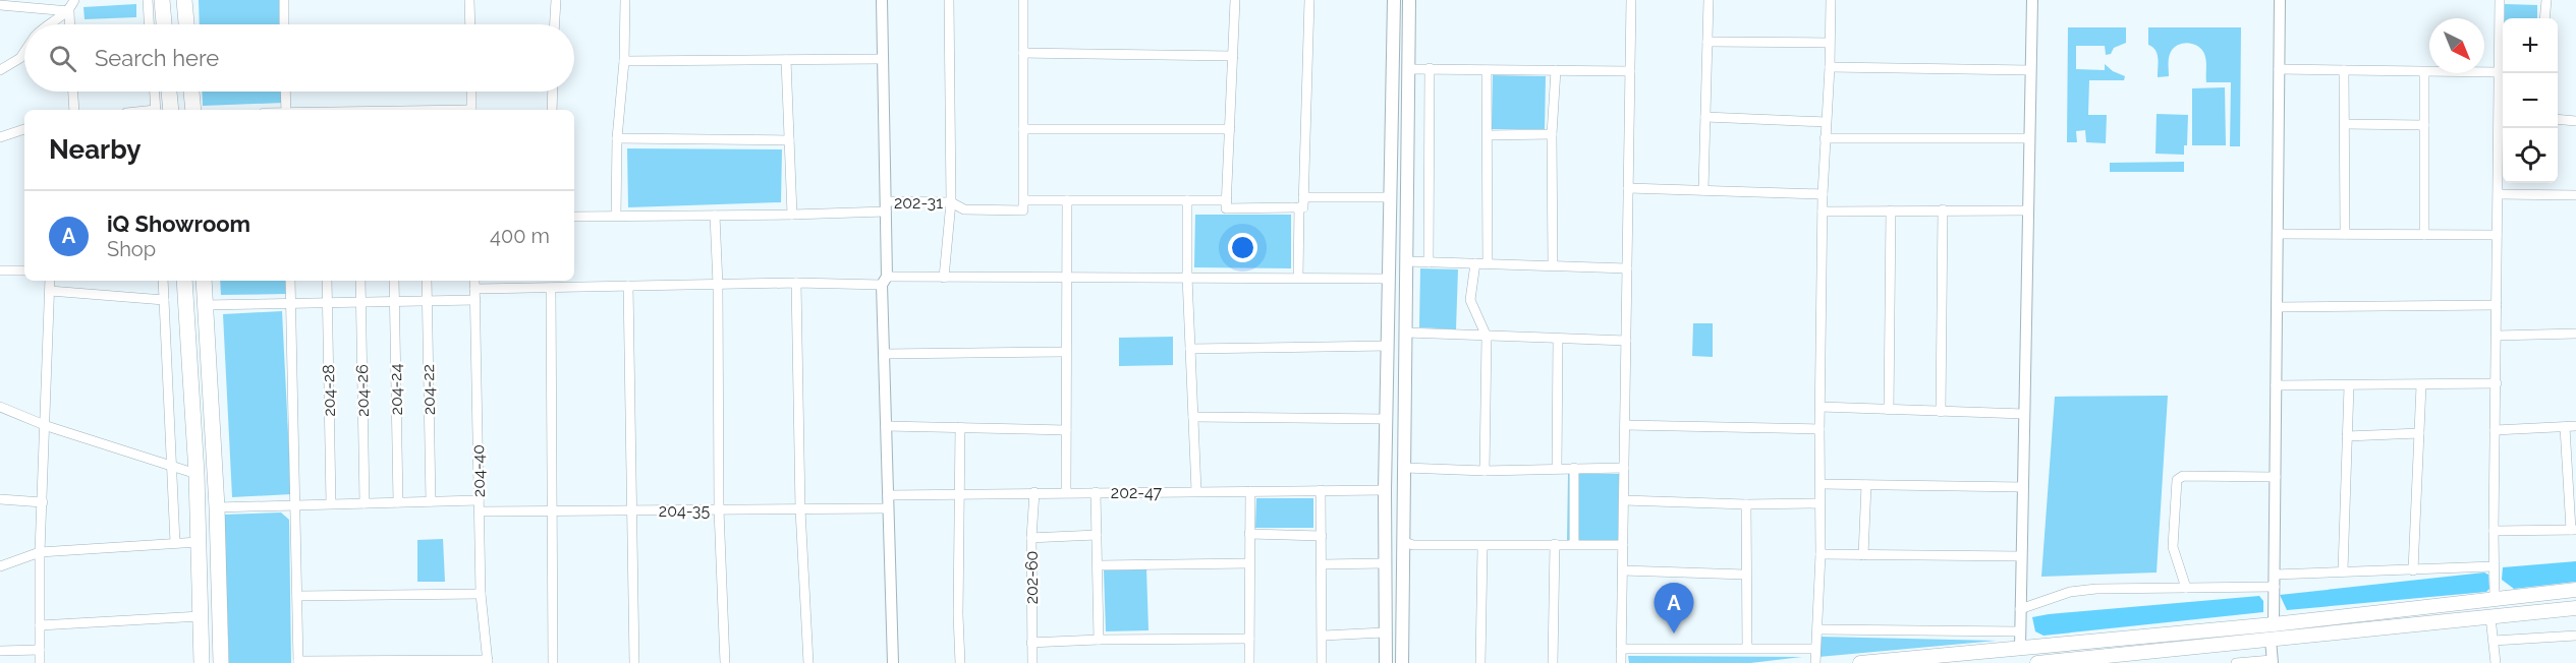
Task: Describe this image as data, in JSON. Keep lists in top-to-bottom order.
{
  "streets": {
    "street": [
      "202-31",
      "204-24",
      "204-22",
      "204-28",
      "204-26",
      "204-40",
      "202-47",
      "204-35",
      "202-60"
    ]
  },
  "crossings": [
    ["204-40", "204-35"],
    ["202-47", "202-60"]
  ],
  "north": "bottom right",
  "page": {
    "map_buttons": ["+", "−"],
    "search": "Search here",
    "heading": "Nearby",
    "list": [
      {
        "mark": "A",
        "name": "iQ Showroom",
        "note": "Shop",
        "value": "400 m"
      }
    ],
    "pins": "A"
  }
}
